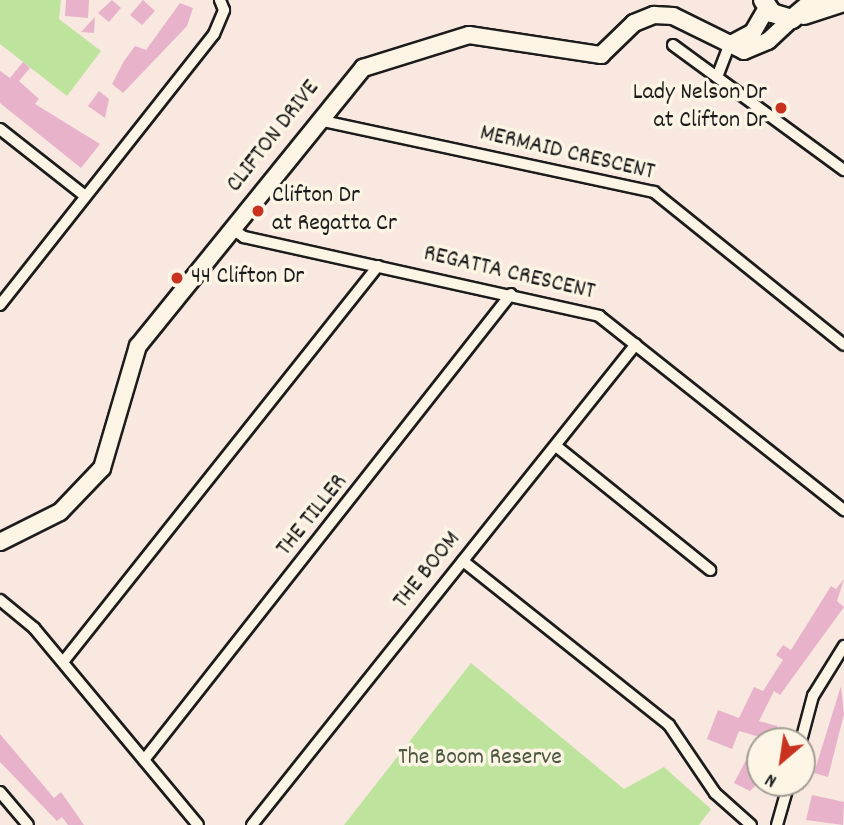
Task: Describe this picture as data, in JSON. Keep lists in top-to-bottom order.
{
  "streets": {
    "street": [
      "CLIFTON DRIVE",
      "MERMAID CRESCENT",
      "REGATTA CRESCENT",
      "THE TILLER",
      "THE BOOM"
    ]
  },
  "crossings": [
    ["CLIFTON DRIVE", "MERMAID CRESCENT"],
    ["CLIFTON DRIVE", "REGATTA CRESCENT"],
    ["REGATTA CRESCENT", "THE TILLER"],
    ["REGATTA CRESCENT", "THE BOOM"]
  ],
  "parks": ["The Boom Reserve"],
  "places": ["Lady Nelson Dr at Clifton Dr", "Clifton Dr at Regatta Cr", "44 Clifton Dr"],
  "north": "bottom left"
}
